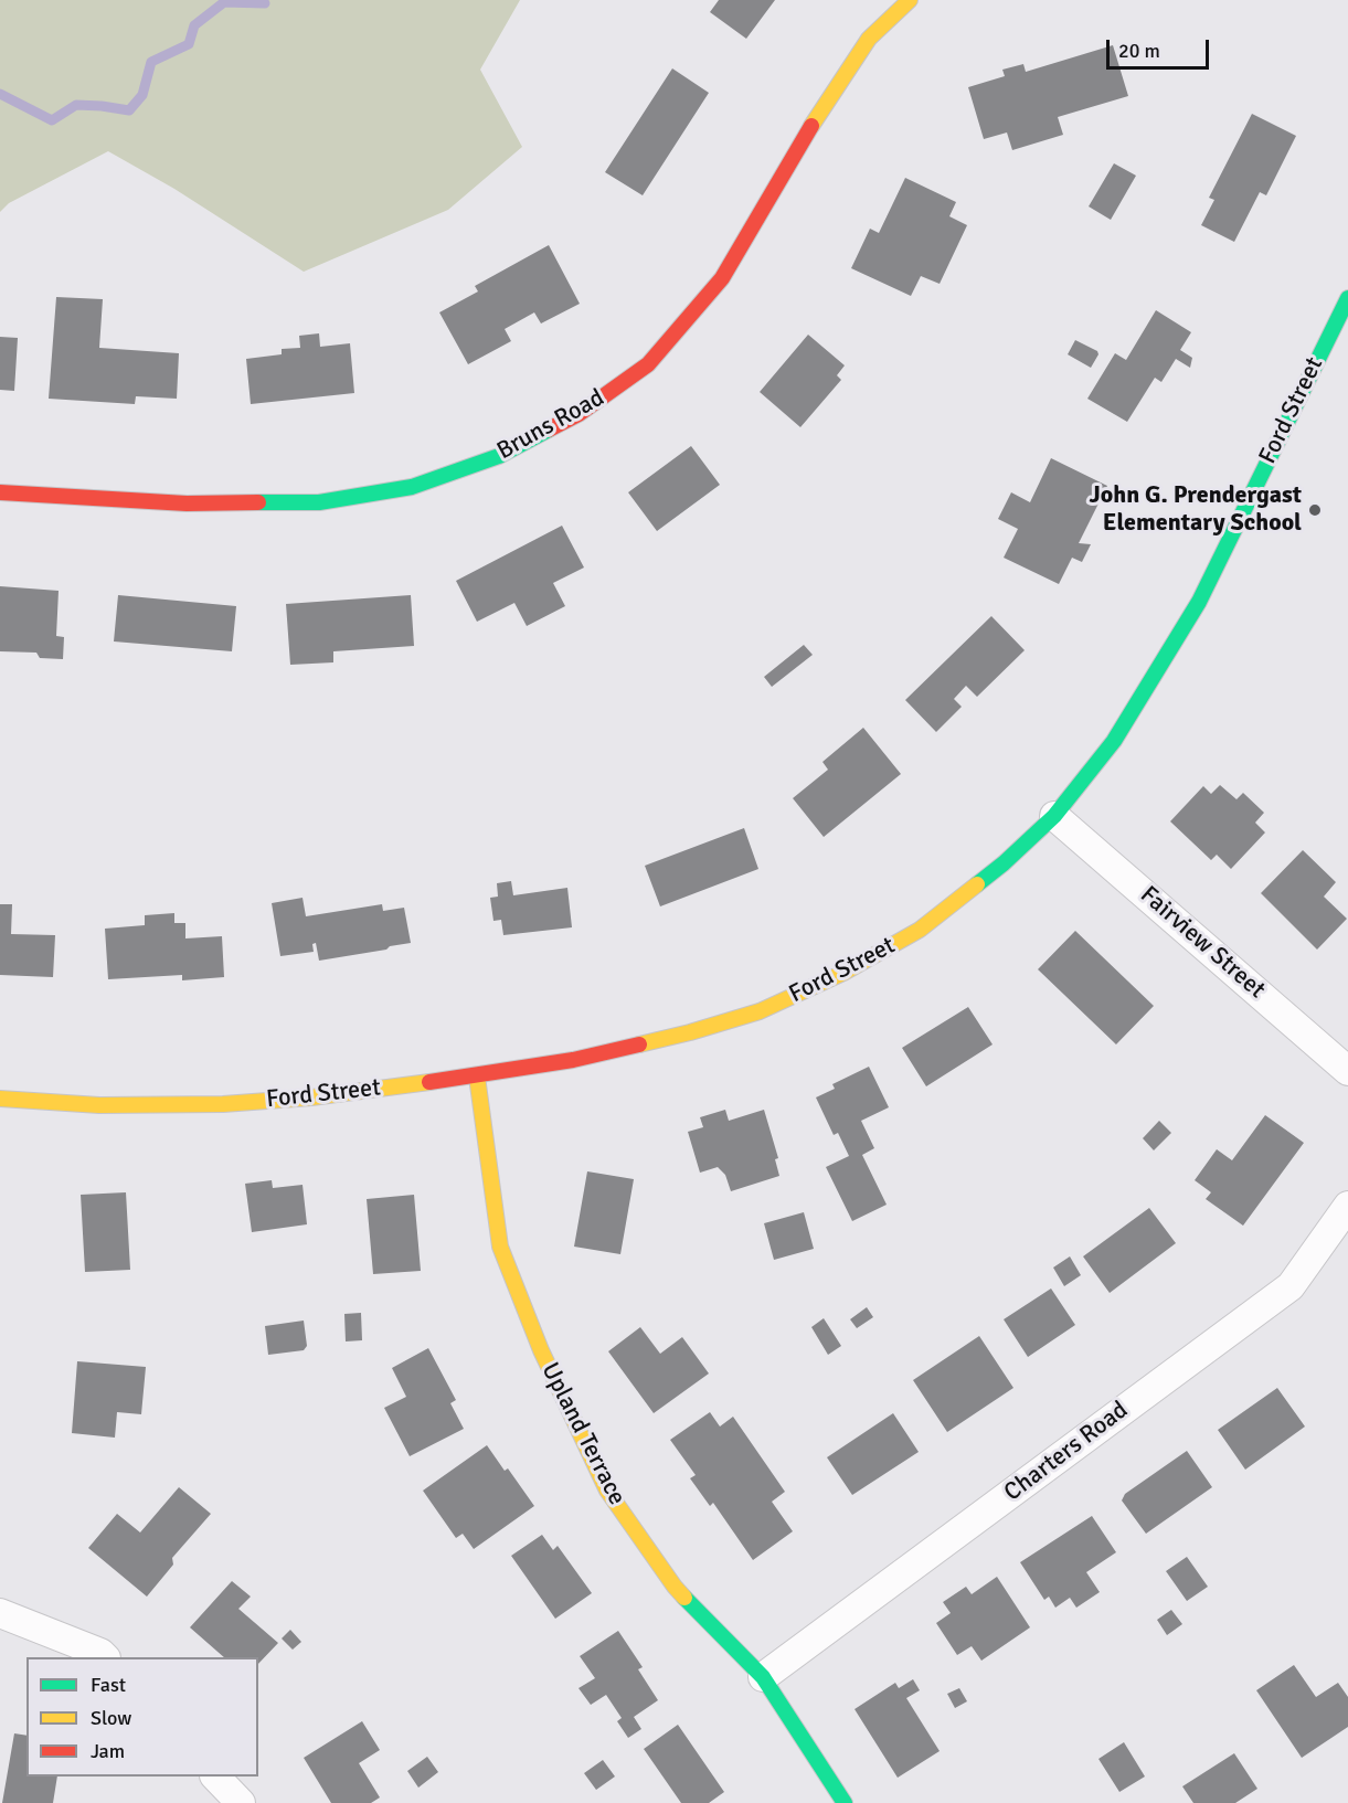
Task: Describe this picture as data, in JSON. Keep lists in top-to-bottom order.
{
  "streets": {
    "street": [
      "Ford Street",
      "Bruns Road",
      "Fairview Street",
      "Upland Terrace",
      "Charters Road"
    ]
  },
  "crossings": [
    ["Ford Street", "Fairview Street"],
    ["Ford Street", "Upland Terrace"],
    ["Upland Terrace", "Charters Road"]
  ],
  "places": ["John G. Prendergast Elementary School"],
  "legend": ["Fast", "Slow", "Jam"],
  "scale_bar": "20 m"
}
